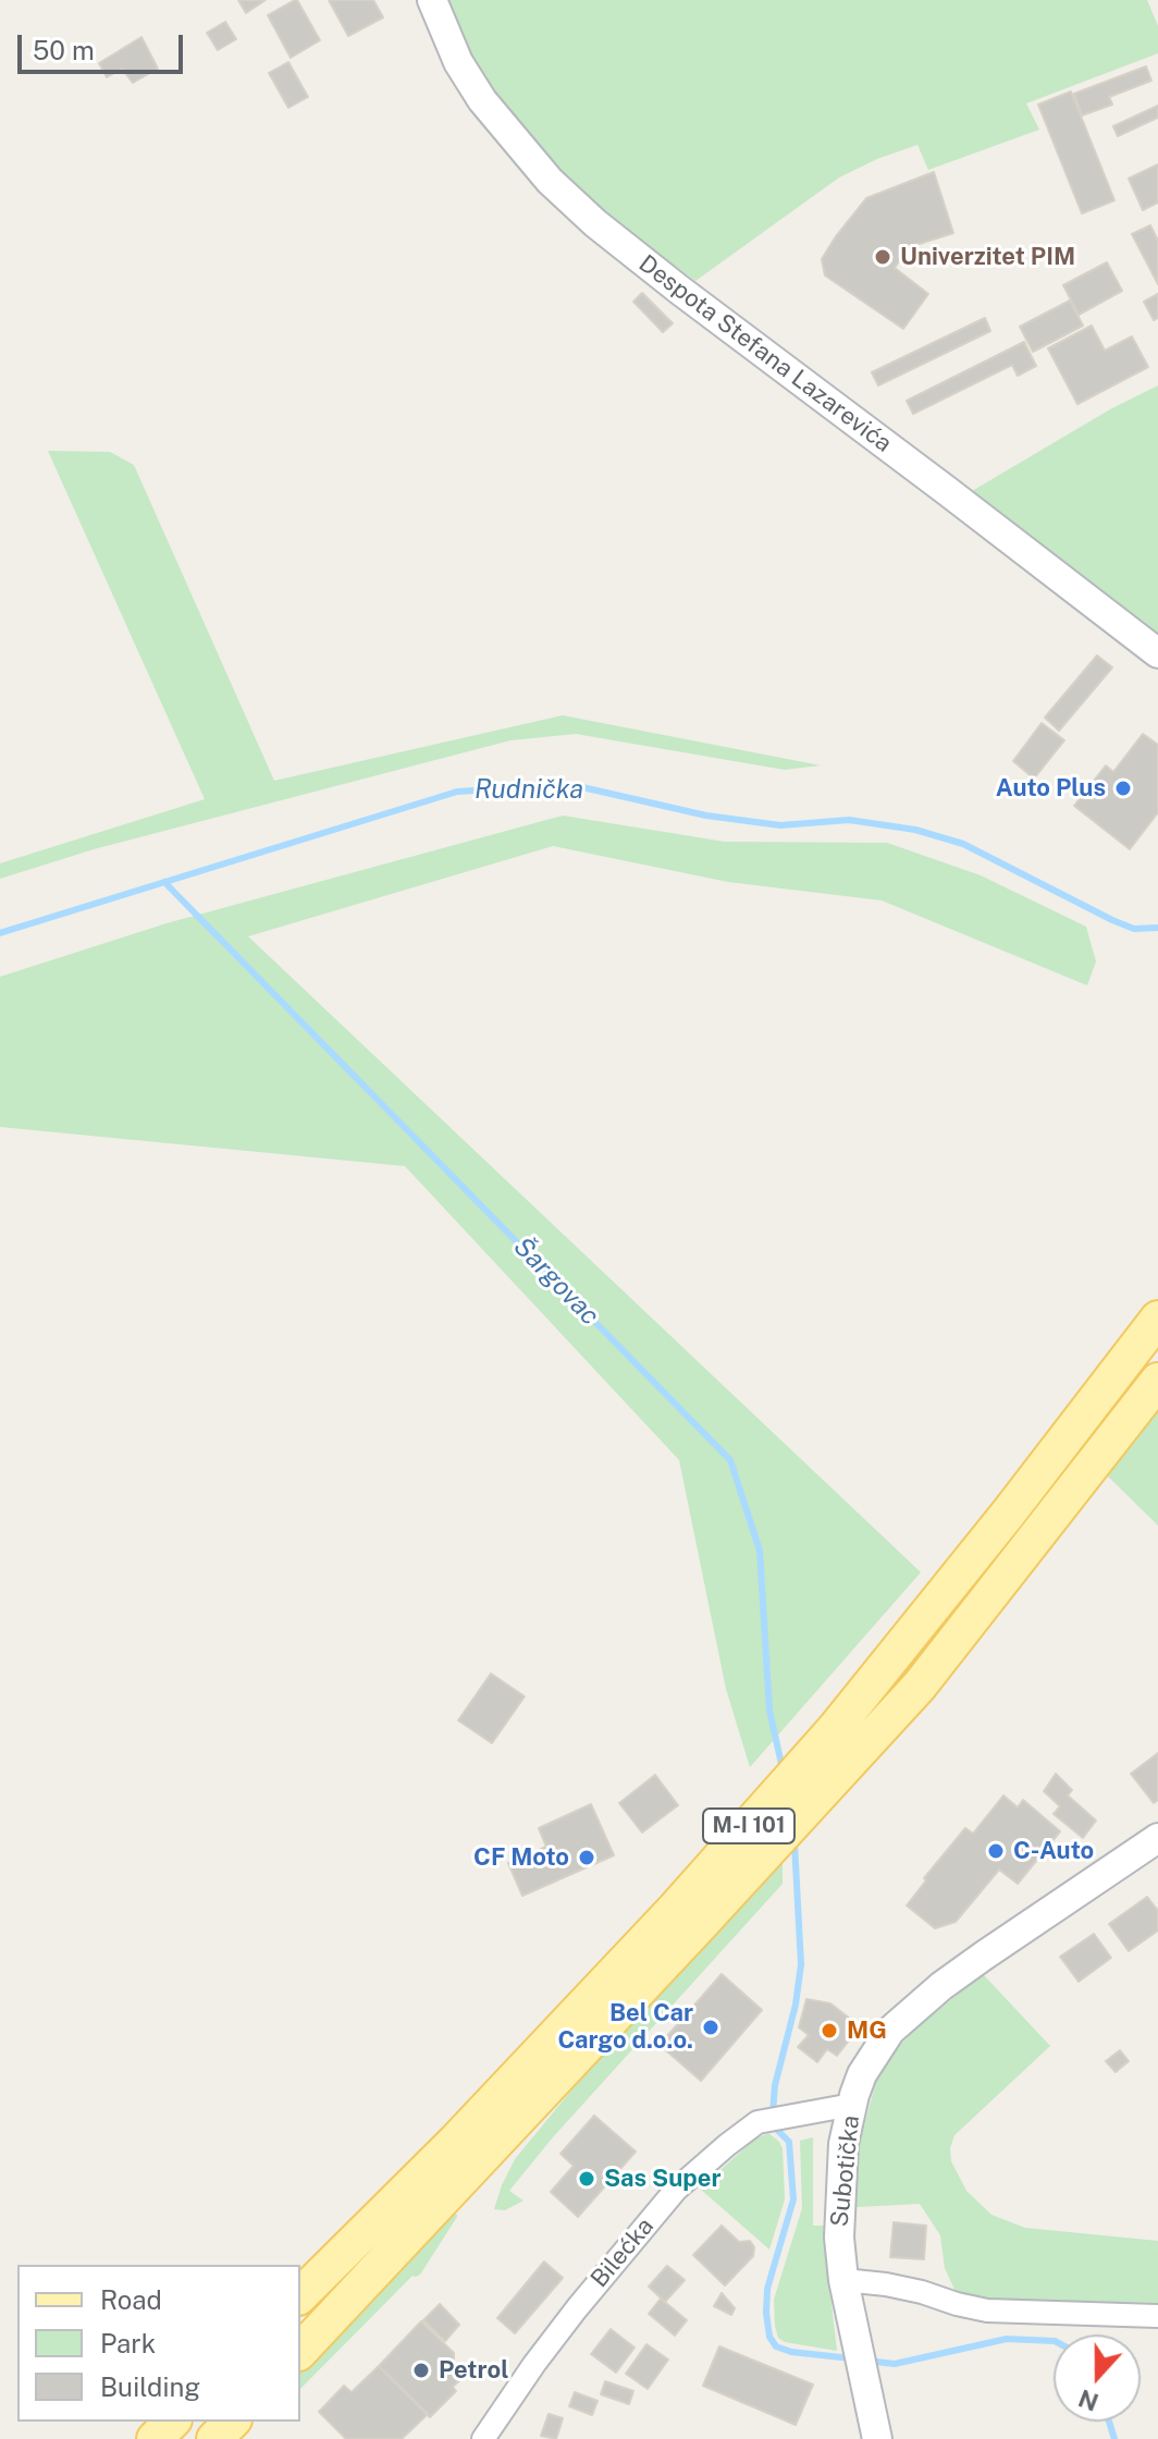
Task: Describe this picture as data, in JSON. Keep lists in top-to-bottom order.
{
  "streets": {
    "main road": ["M-I 101"],
    "street": ["Despota Stefana Lazarevića", "Subotička", "Bilećka"]
  },
  "crossings": [
    ["Subotička", "Bilećka"]
  ],
  "water": ["Rudnička", "Šargovac"],
  "places": [
    "Univerzitet PIM",
    "Auto Plus",
    "C-Auto",
    "CF Moto",
    "Bel Car Cargo d.o.o.",
    "MG",
    "Sas Super",
    "Petrol"
  ],
  "legend": ["Road", "Park", "Building"],
  "scale_bar": "50 m",
  "north": "bottom"
}
